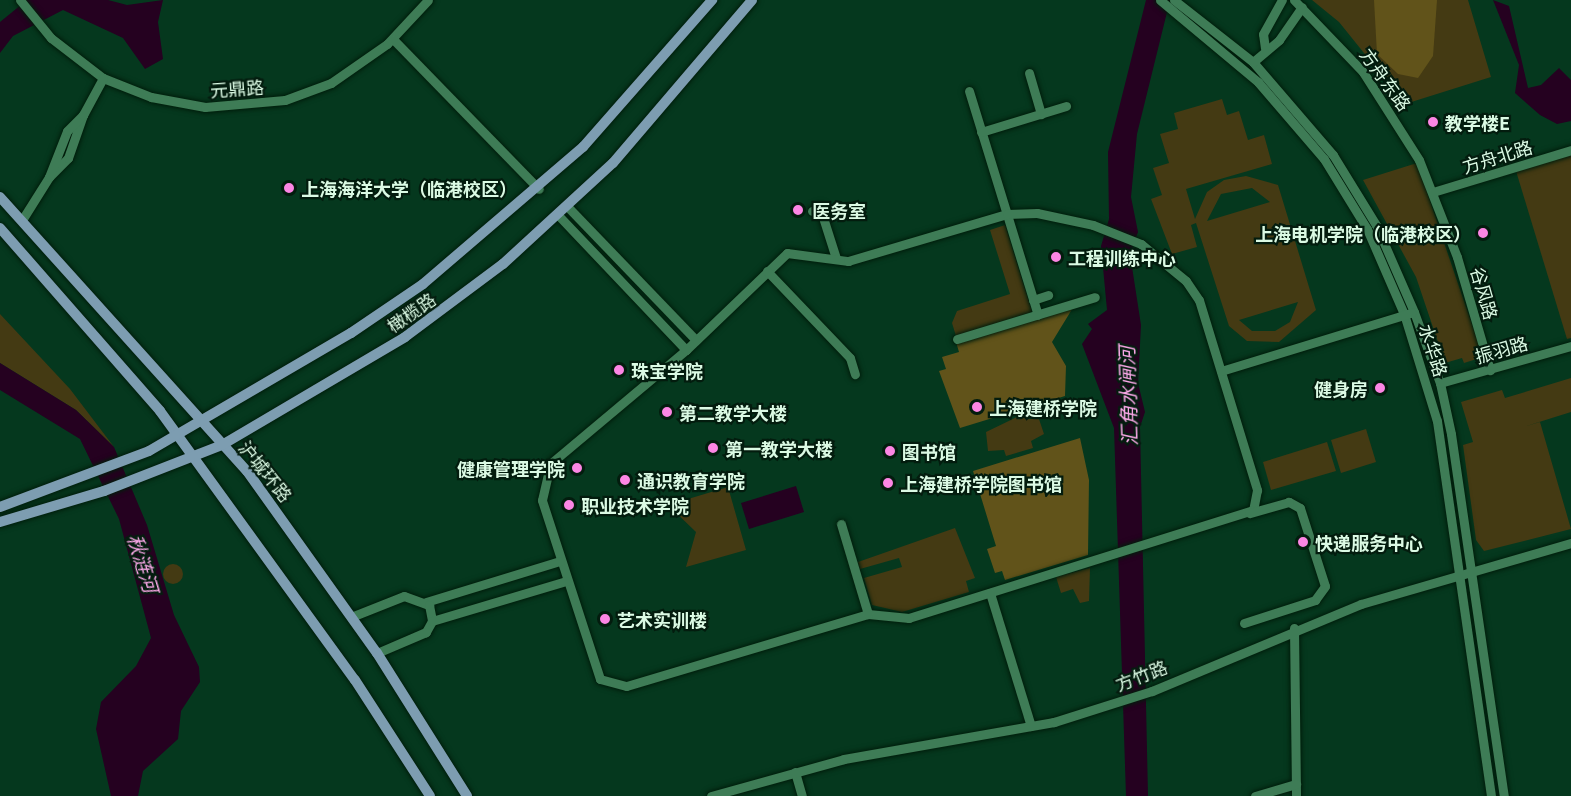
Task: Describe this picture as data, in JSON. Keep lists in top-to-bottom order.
{
  "streets": {
    "main road": ["橄榄路", "沪城环路"],
    "street": [
      "方舟东路",
      "元鼎路",
      "方舟北路",
      "谷风路",
      "振羽路",
      "水华路",
      "方竹路"
    ]
  },
  "crossings": [
    ["方舟东路", "方舟北路"],
    ["方舟东路", "谷风路"],
    ["方舟北路", "谷风路"],
    ["谷风路", "振羽路"],
    ["橄榄路", "沪城环路"],
    ["振羽路", "水华路"],
    ["水华路", "方竹路"]
  ],
  "water": ["汇角水闸河", "秋涟河"],
  "places": [
    "教学楼E",
    "上海海洋大学（临港校区）",
    "医务室",
    "上海电机学院（临港校区）",
    "工程训练中心",
    "珠宝学院",
    "健身房",
    "上海建桥学院",
    "第二教学大楼",
    "第一教学大楼",
    "图书馆",
    "健康管理学院",
    "通识教育学院",
    "上海建桥学院图书馆",
    "职业技术学院",
    "快递服务中心",
    "艺术实训楼"
  ]
}
